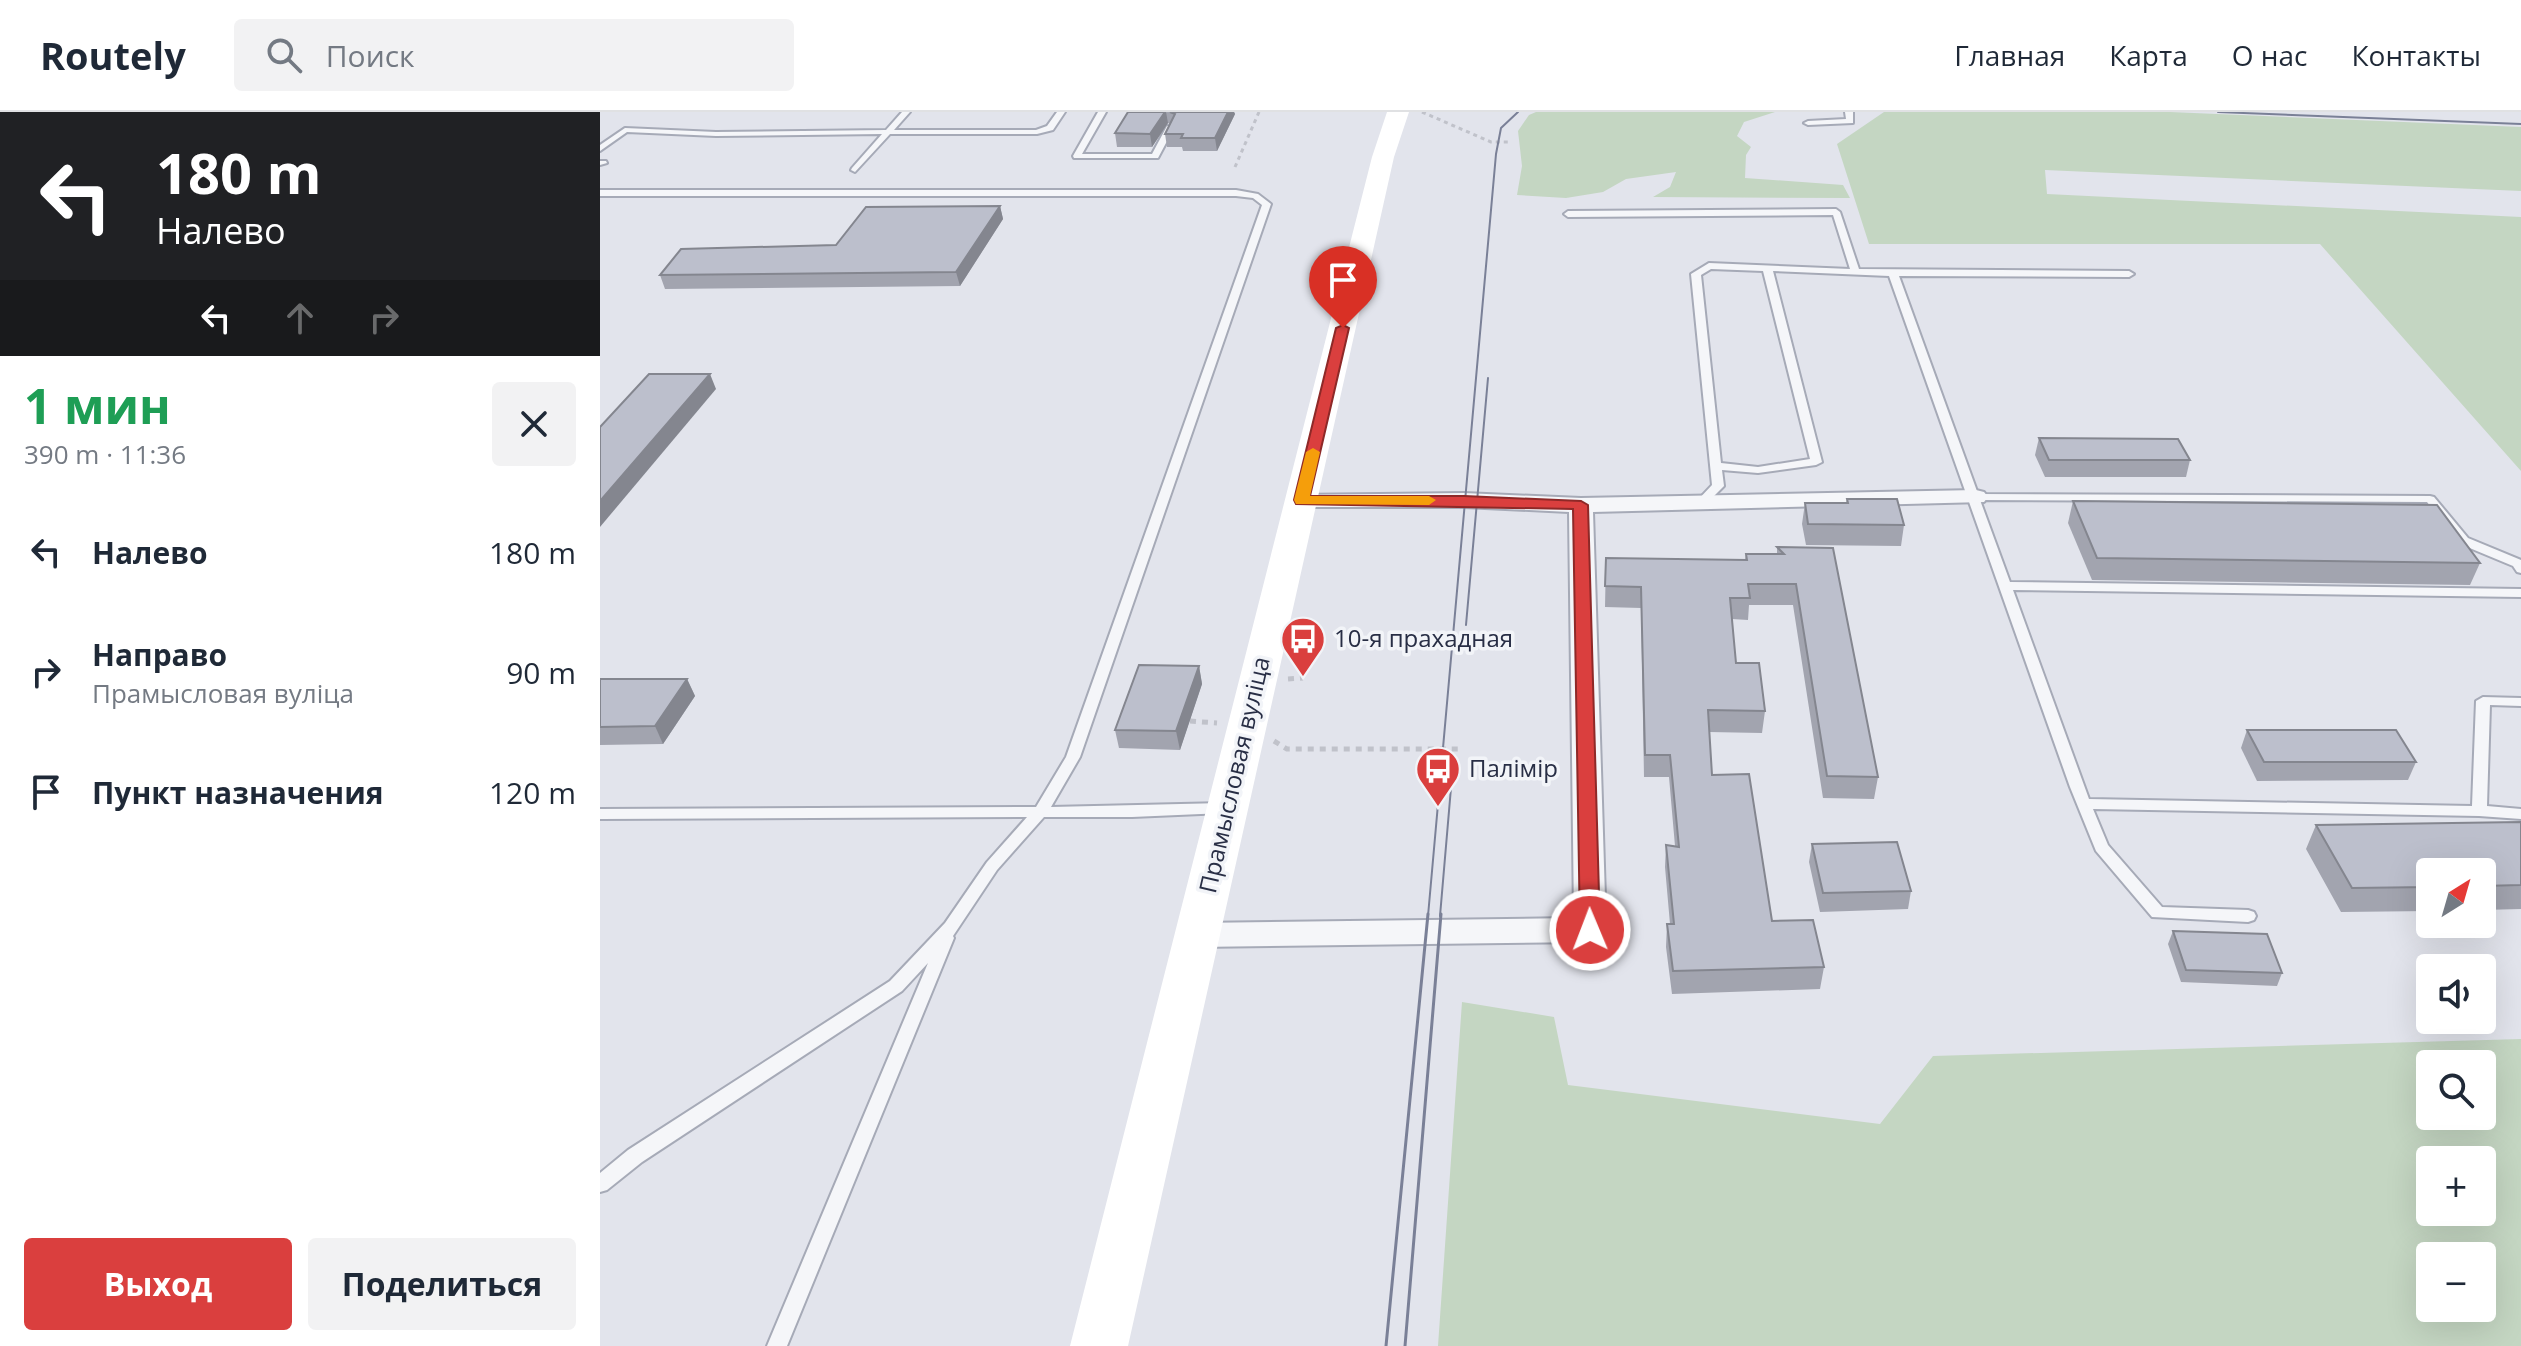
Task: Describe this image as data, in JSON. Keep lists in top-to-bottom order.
{
  "streets": {
    "main road": ["Прамысловая вуліца"]
  },
  "places": {
    "bus stop": ["10-я прахадная", "Палімір"]
  },
  "north": "top right",
  "page": {
    "header": "Routely",
    "search": "Поиск",
    "nav": [
      "Главная",
      "Карта",
      "О нас",
      "Контакты"
    ],
    "turn": ["180 m", "Налево"],
    "heading": ["1 мин", "390 m · 11:36"],
    "list": [
      {
        "name": "Налево",
        "value": "180 m"
      },
      {
        "name": "Направо",
        "note": "Прамысловая вуліца",
        "value": "90 m"
      },
      {
        "name": "Пункт назначения",
        "value": "120 m"
      }
    ],
    "map_buttons": ["+", "−"],
    "buttons": ["Выход", "Поделиться"]
  }
}
